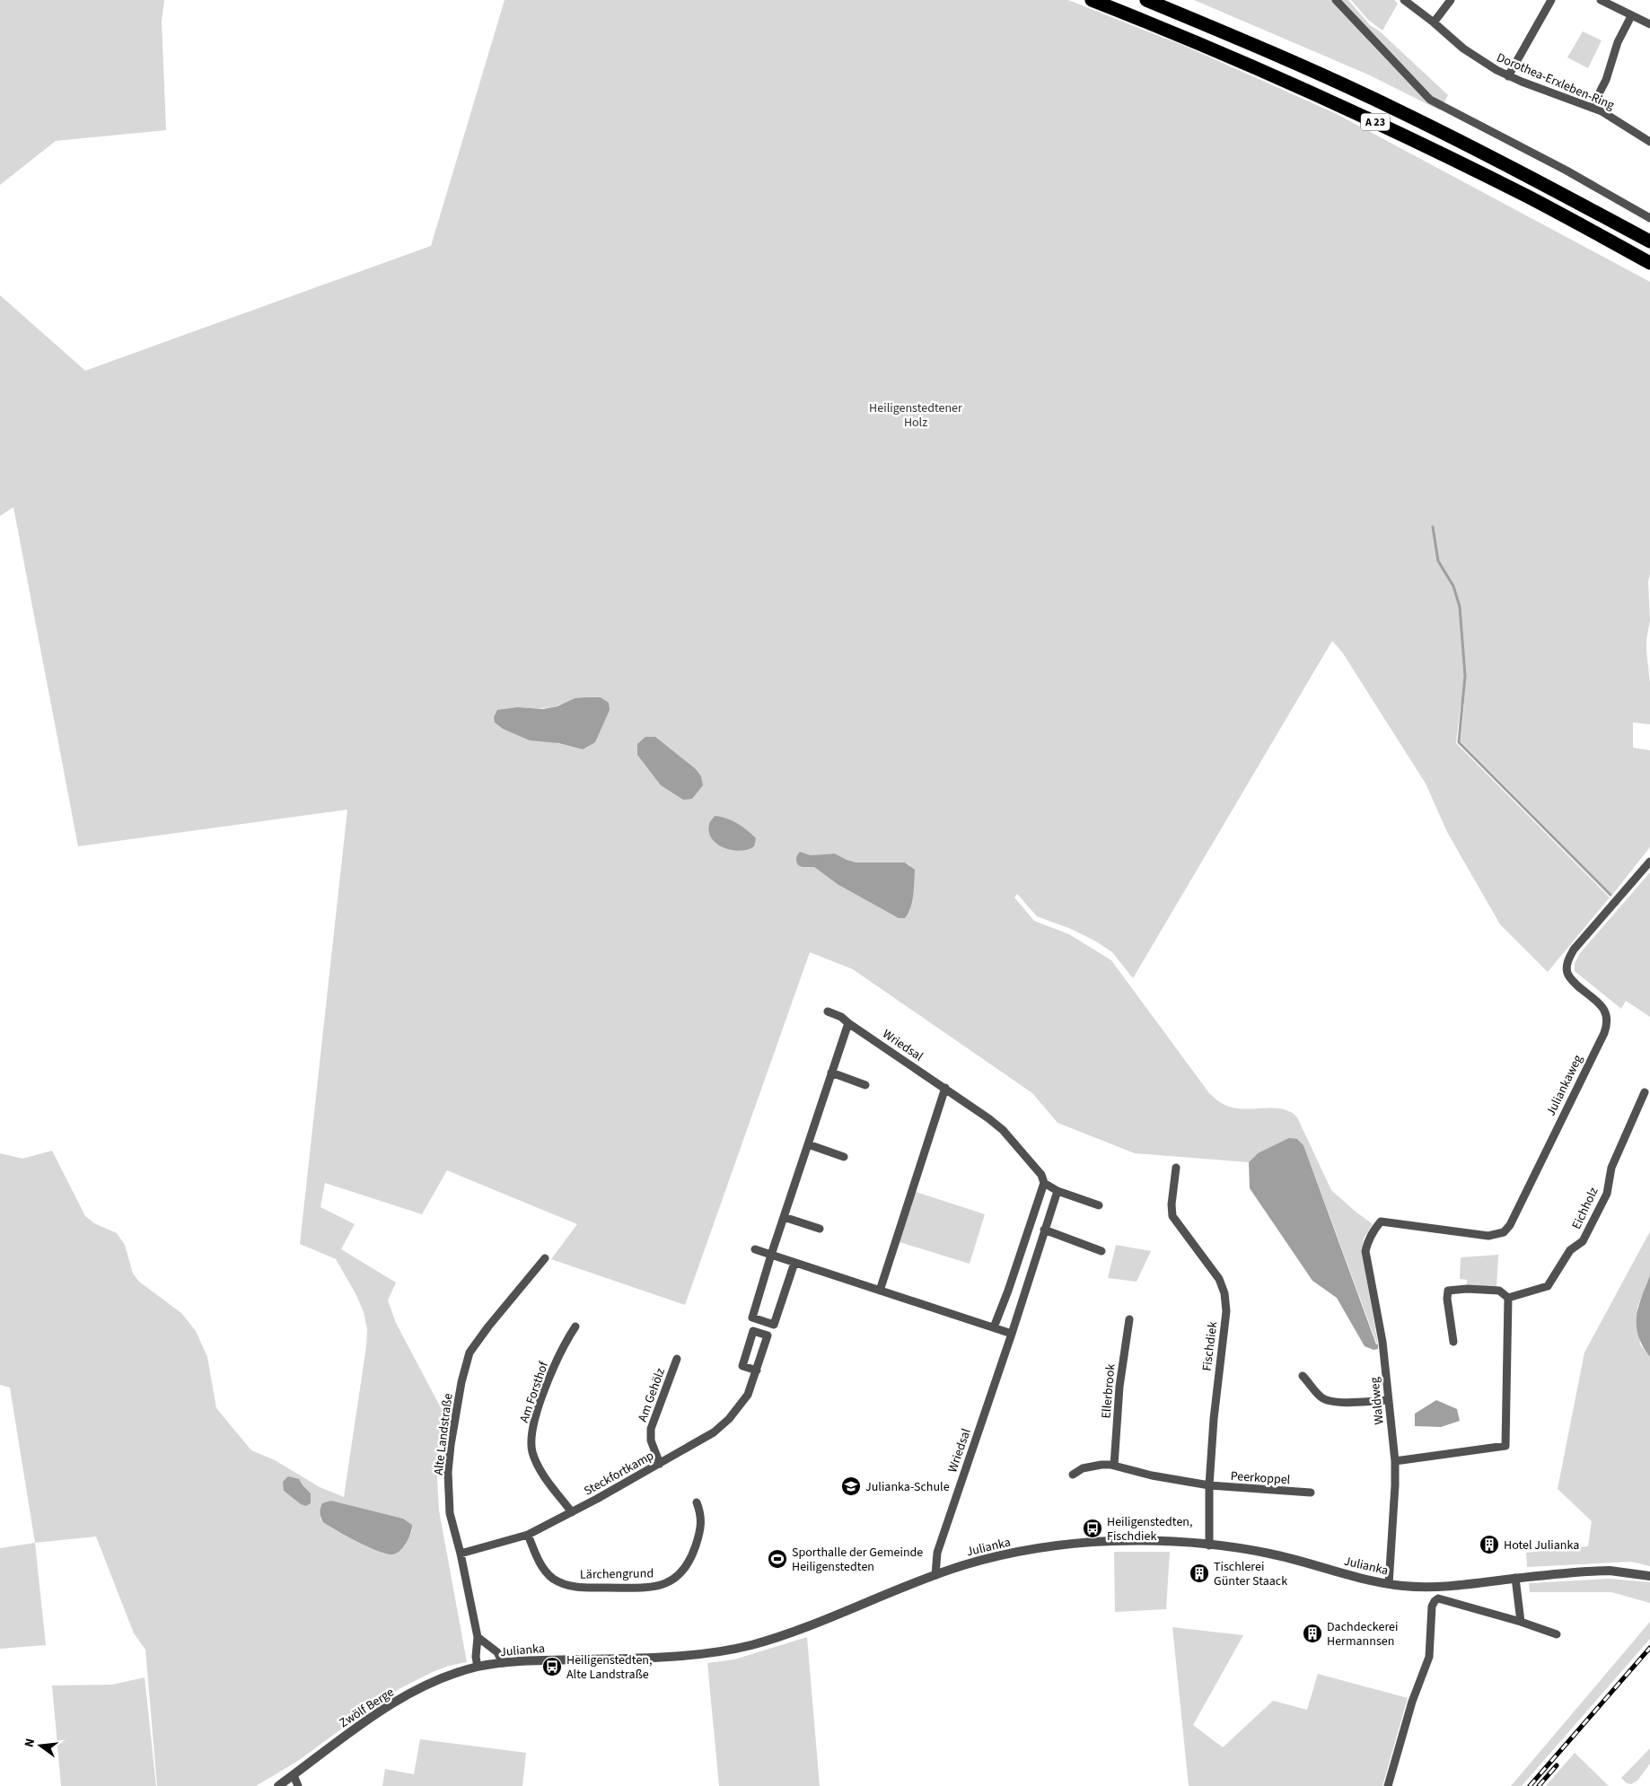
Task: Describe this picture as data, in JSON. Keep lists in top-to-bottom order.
{
  "streets": {
    "highway": ["A 23"],
    "street": [
      "Dorothea-Erxleben-Ring",
      "Wriedsal",
      "Juliankaweg",
      "Eichholz",
      "Fischdiek",
      "Ellerbrook",
      "Am Forsthof",
      "Am Gehölz",
      "Waldweg",
      "Alte Landstraße",
      "Steckfortkamp",
      "Peerkoppel",
      "Julianka",
      "Lärchengrund",
      "Zwölf Berge"
    ]
  },
  "crossings": [
    ["Wriedsal", "Julianka"],
    ["Juliankaweg", "Waldweg"],
    ["Fischdiek", "Peerkoppel"],
    ["Fischdiek", "Julianka"],
    ["Am Forsthof", "Steckfortkamp"],
    ["Am Gehölz", "Steckfortkamp"],
    ["Waldweg", "Julianka"],
    ["Alte Landstraße", "Steckfortkamp"],
    ["Alte Landstraße", "Julianka"],
    ["Alte Landstraße", "Zwölf Berge"],
    ["Steckfortkamp", "Lärchengrund"],
    ["Julianka", "Zwölf Berge"]
  ],
  "parks": ["Heiligenstedtener Holz"],
  "places": {
    "school or university": ["Julianka-Schule"],
    "bus stop": ["Heiligenstedten, Fischdiek", "Heiligenstedten, Alte Landstraße"],
    "building": ["Hotel Julianka", "Tischlerei Günter Staack", "Dachdeckerei Hermannsen"],
    "sports": ["Sporthalle der Gemeinde Heiligenstedten"]
  },
  "north": "left"
}
